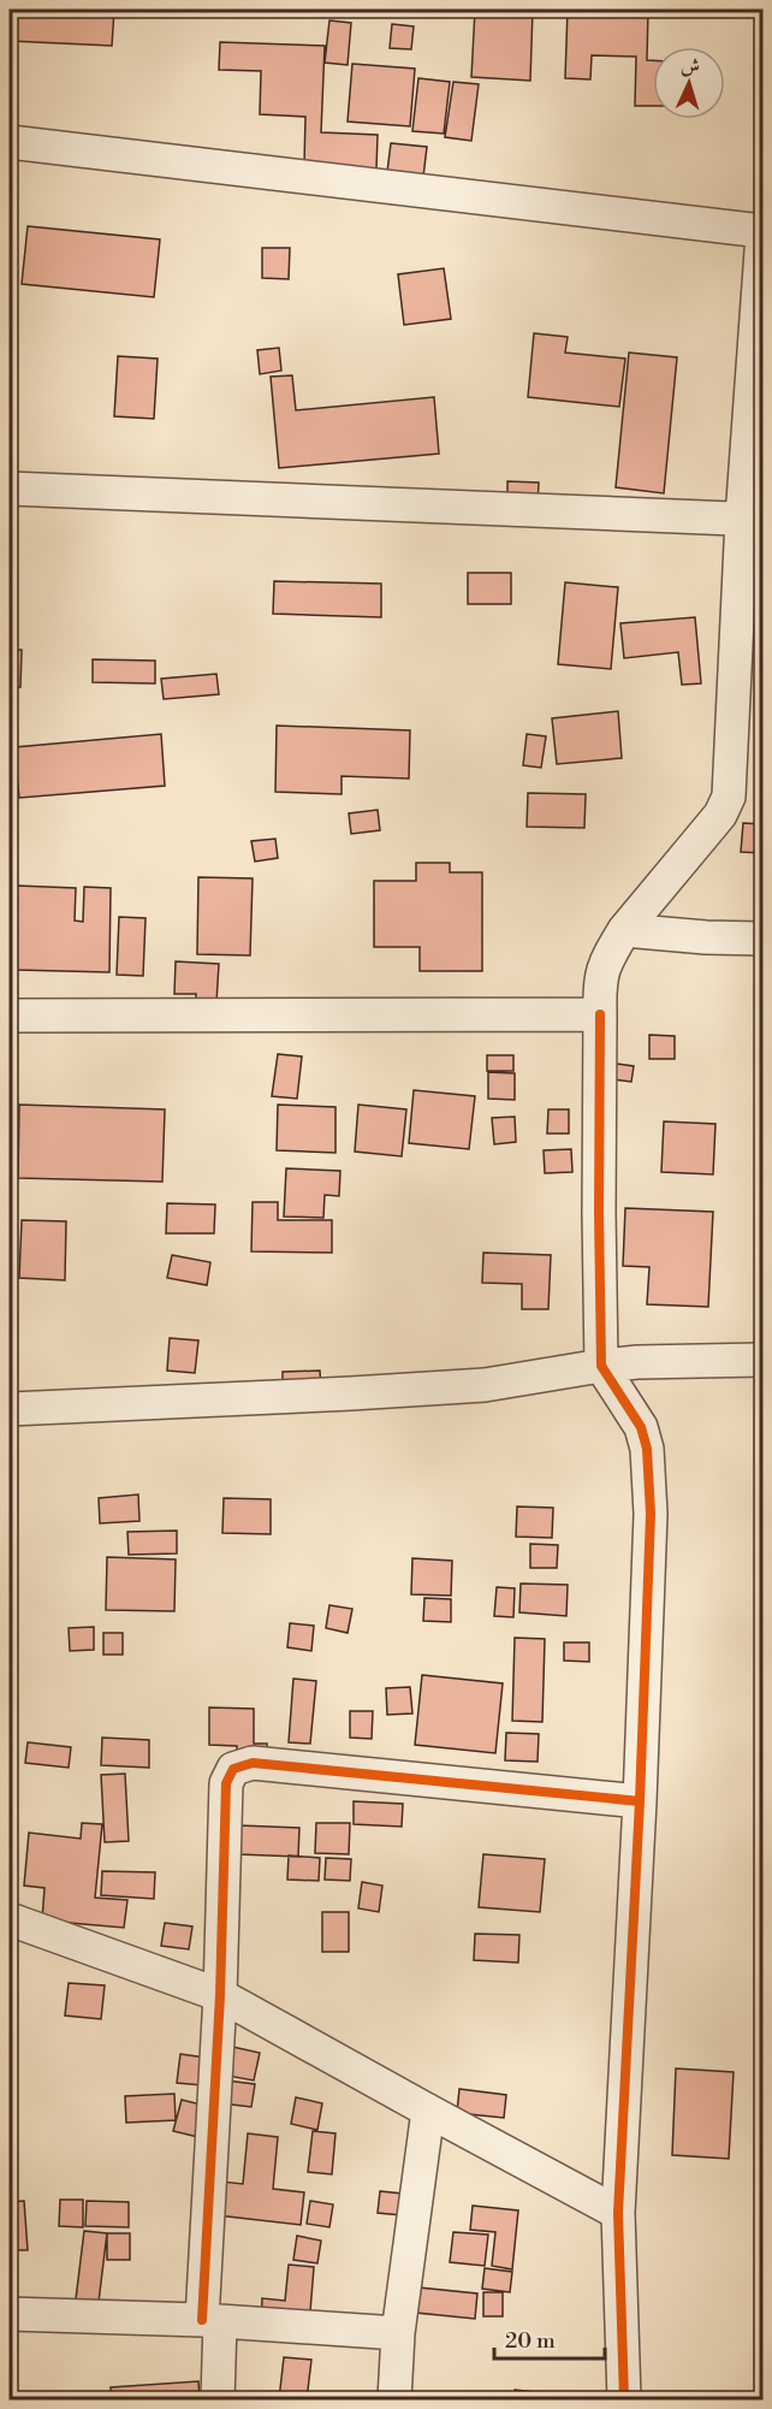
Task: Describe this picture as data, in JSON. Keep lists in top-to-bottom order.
{
  "scale_bar": "20 m",
  "north": "top"
}
